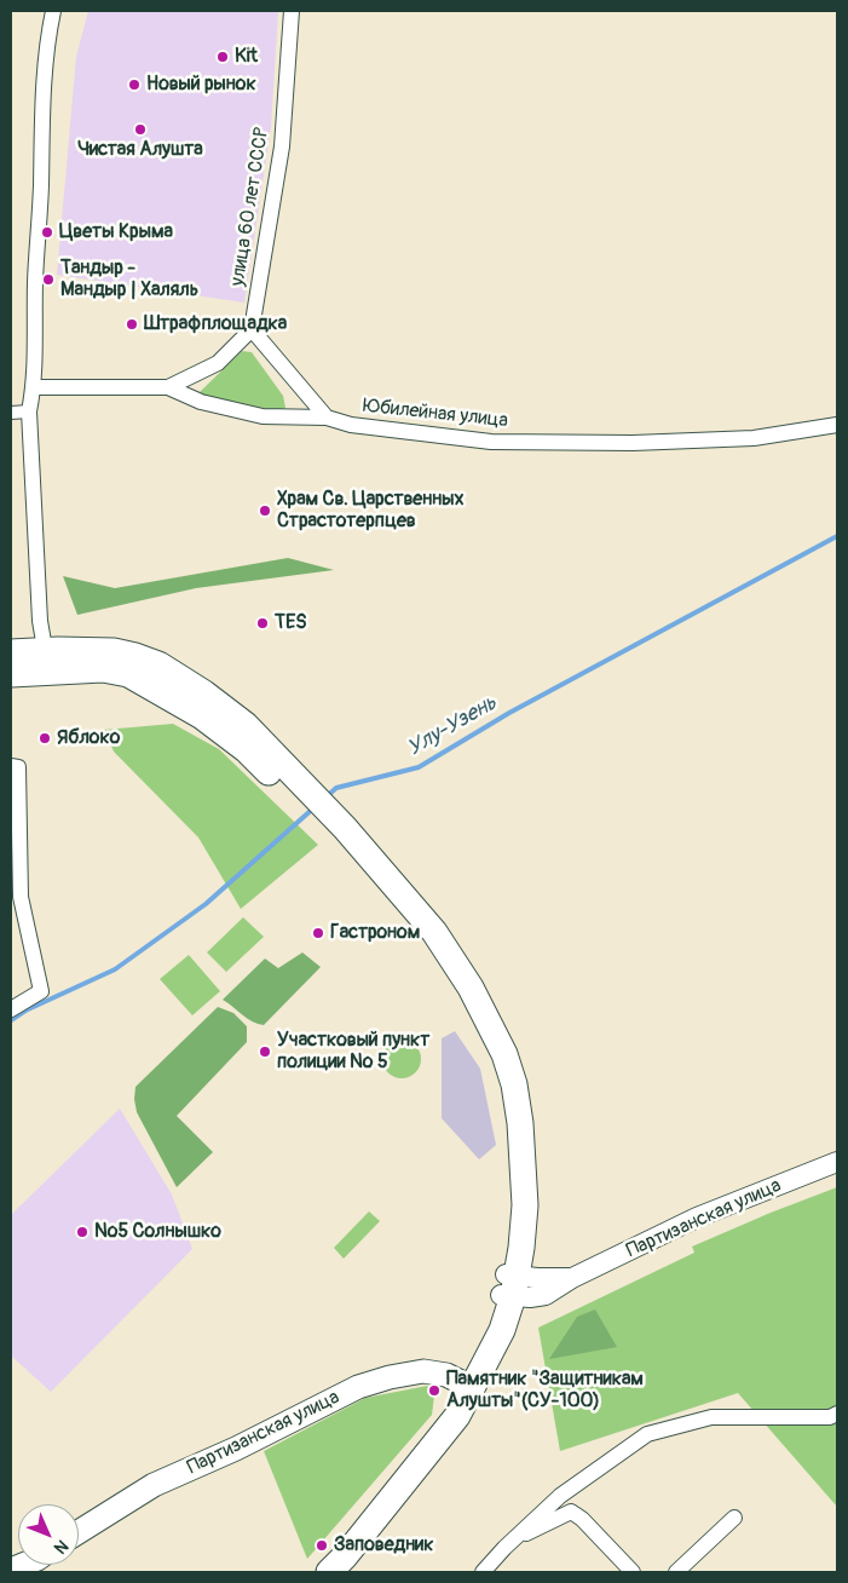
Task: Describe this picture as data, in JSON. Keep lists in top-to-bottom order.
{
  "streets": {
    "main road": ["Партизанская улица"],
    "street": ["улица 60 лет СССР", "Юбилейная улица"]
  },
  "water": ["Улу-Узень"],
  "places": [
    "Kit",
    "Новый рынок",
    "Чистая Алушта",
    "Цветы Крыма",
    "Тандыр - Мандыр | Халяль",
    "Штрафплощадка",
    "Храм Св. Царственных Страстотерпцев",
    "TES",
    "Яблоко",
    "Гастроном",
    "Участковый пункт полиции № 5",
    "№5 Солнышко",
    "Памятник \"Защитникам Алушты\"(СУ-100)",
    "Заповедник"
  ],
  "north": "bottom right"
}
